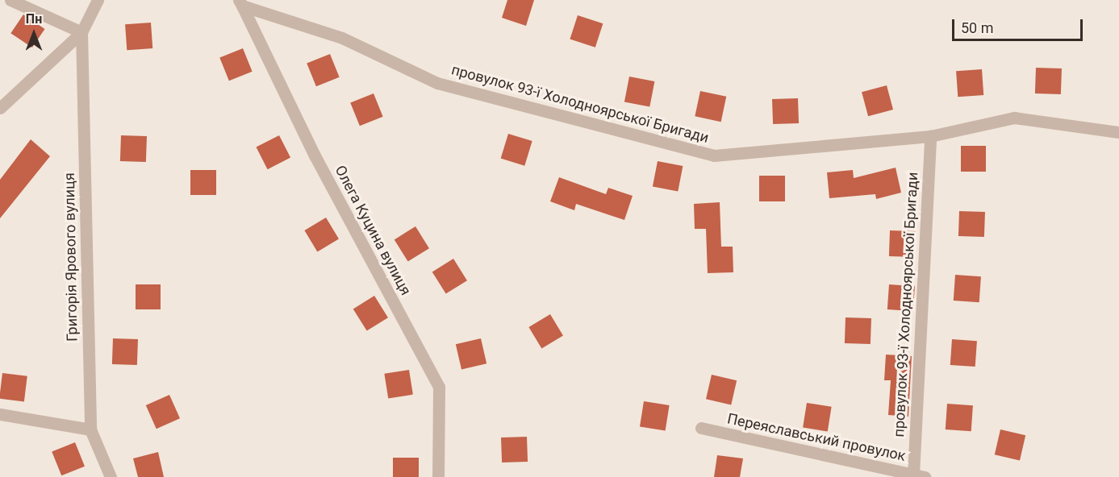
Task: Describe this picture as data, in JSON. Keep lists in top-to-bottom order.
{
  "streets": {
    "street": [
      "провулок 93-ї Холодноярської Бригади",
      "Олега Куцина вулиця",
      "Григорія Ярового вулиця",
      "Переяславський провулок"
    ]
  },
  "crossings": [
    ["провулок 93-ї Холодноярської Бригади", "Олега Куцина вулиця"],
    ["провулок 93-ї Холодноярської Бригади", "Переяславський провулок"]
  ],
  "scale_bar": "50 m",
  "north": "top"
}
